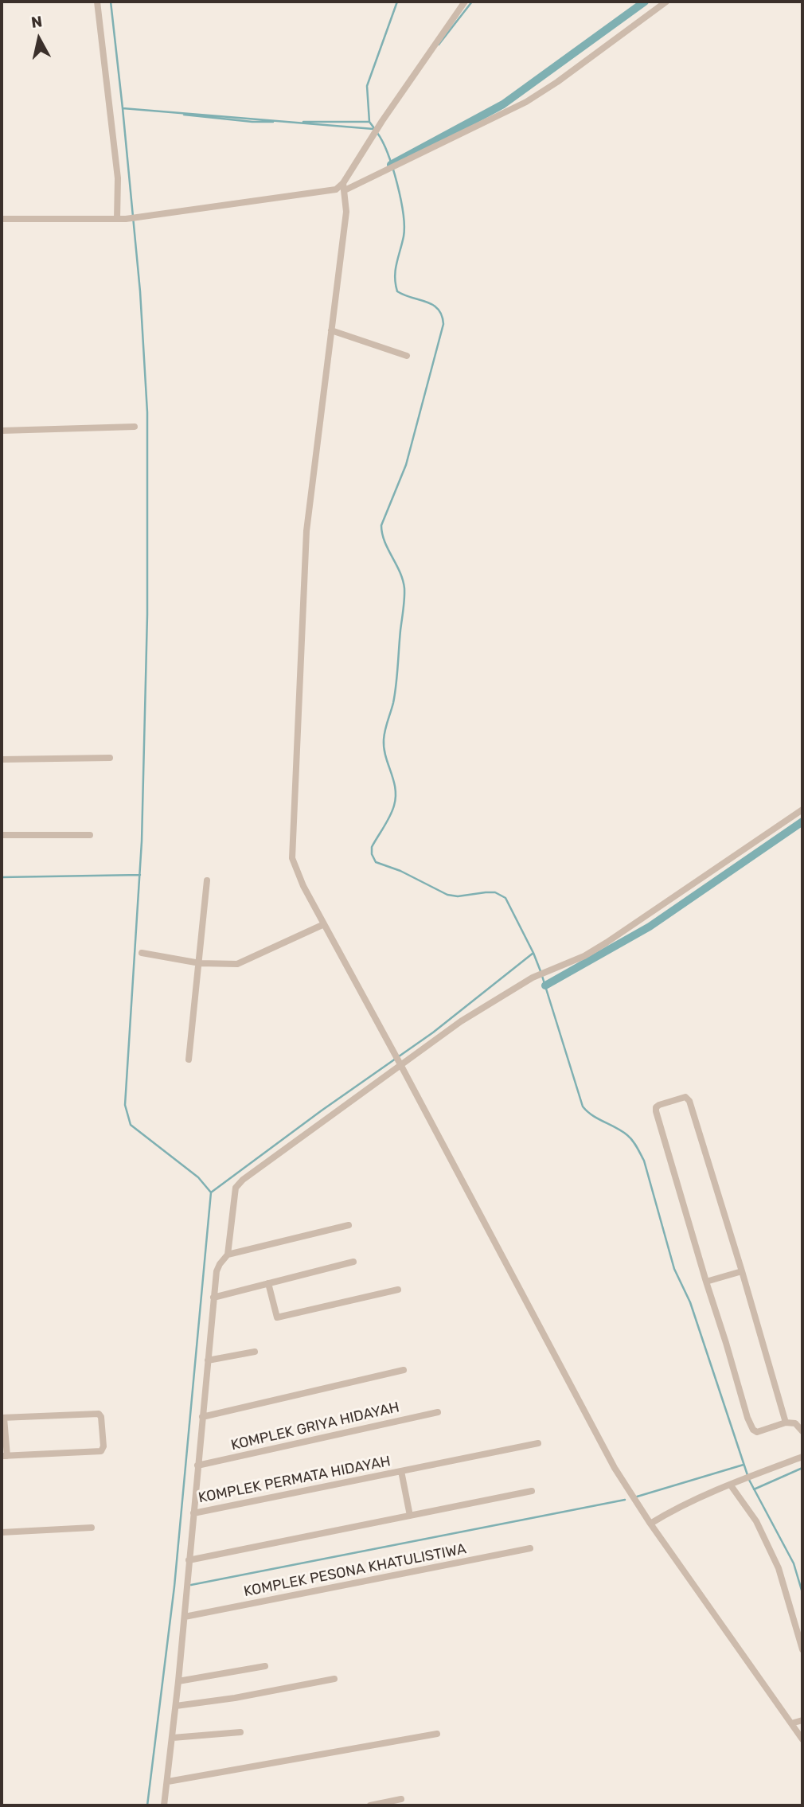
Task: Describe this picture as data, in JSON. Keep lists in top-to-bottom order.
{
  "streets": {
    "street": ["KOMPLEK GRIYA HIDAYAH", "KOMPLEK PERMATA HIDAYAH", "KOMPLEK PESONA KHATULISTIWA"]
  },
  "north": "top"
}
